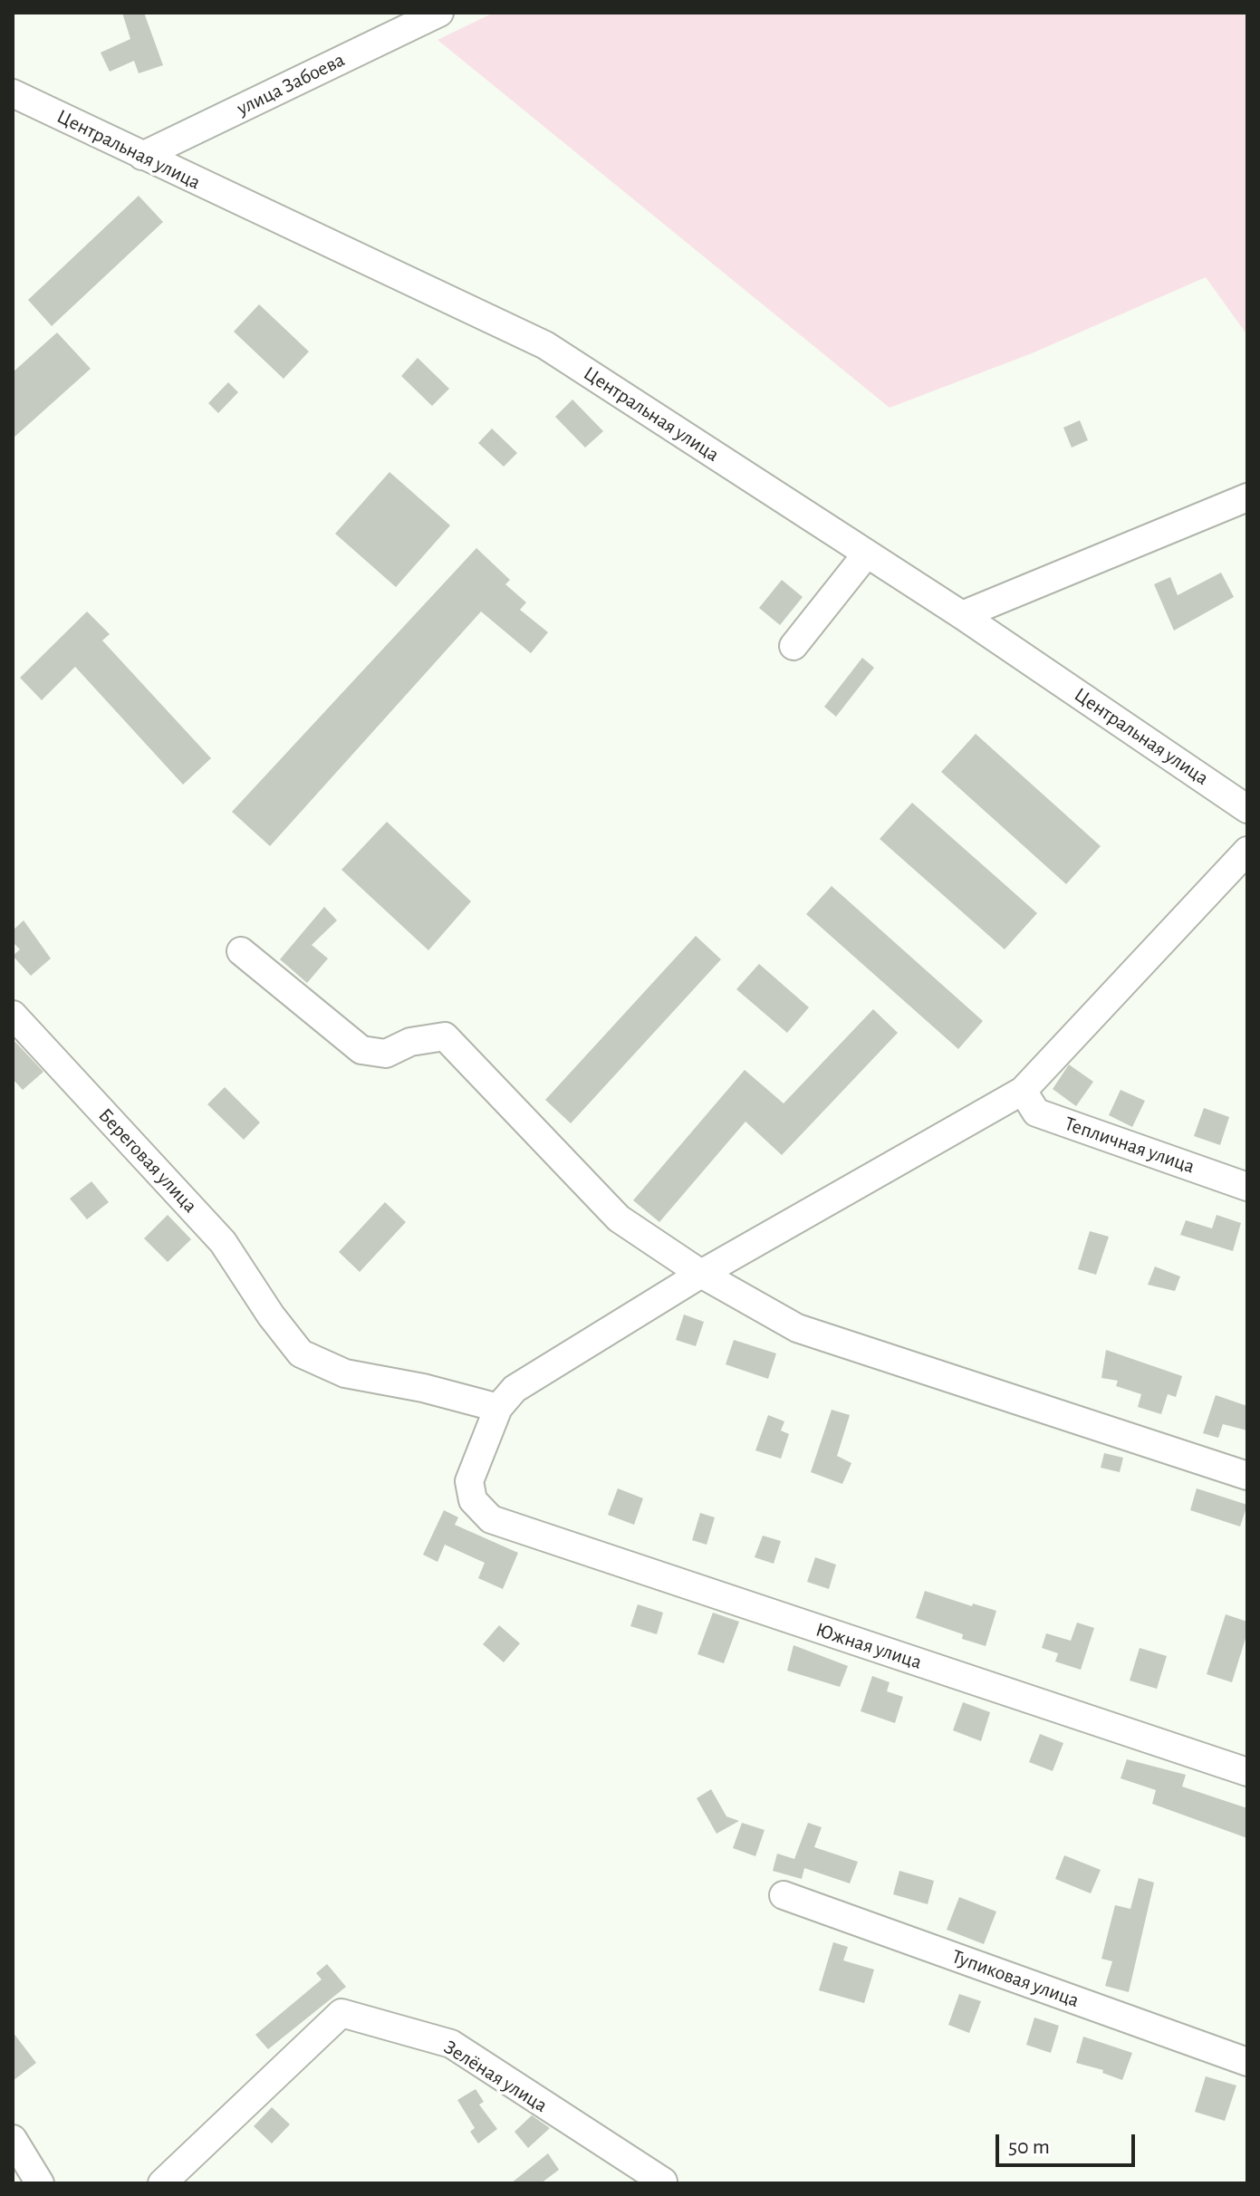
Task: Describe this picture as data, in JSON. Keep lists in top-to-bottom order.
{
  "streets": {
    "street": [
      "улица Забоева",
      "Центральная улица",
      "Тепличная улица",
      "Береговая улица",
      "Южная улица",
      "Тупиковая улица",
      "Зелёная улица"
    ]
  },
  "crossings": [
    ["улица Забоева", "Центральная улица"],
    ["Береговая улица", "Южная улица"]
  ],
  "scale_bar": "50 m"
}
